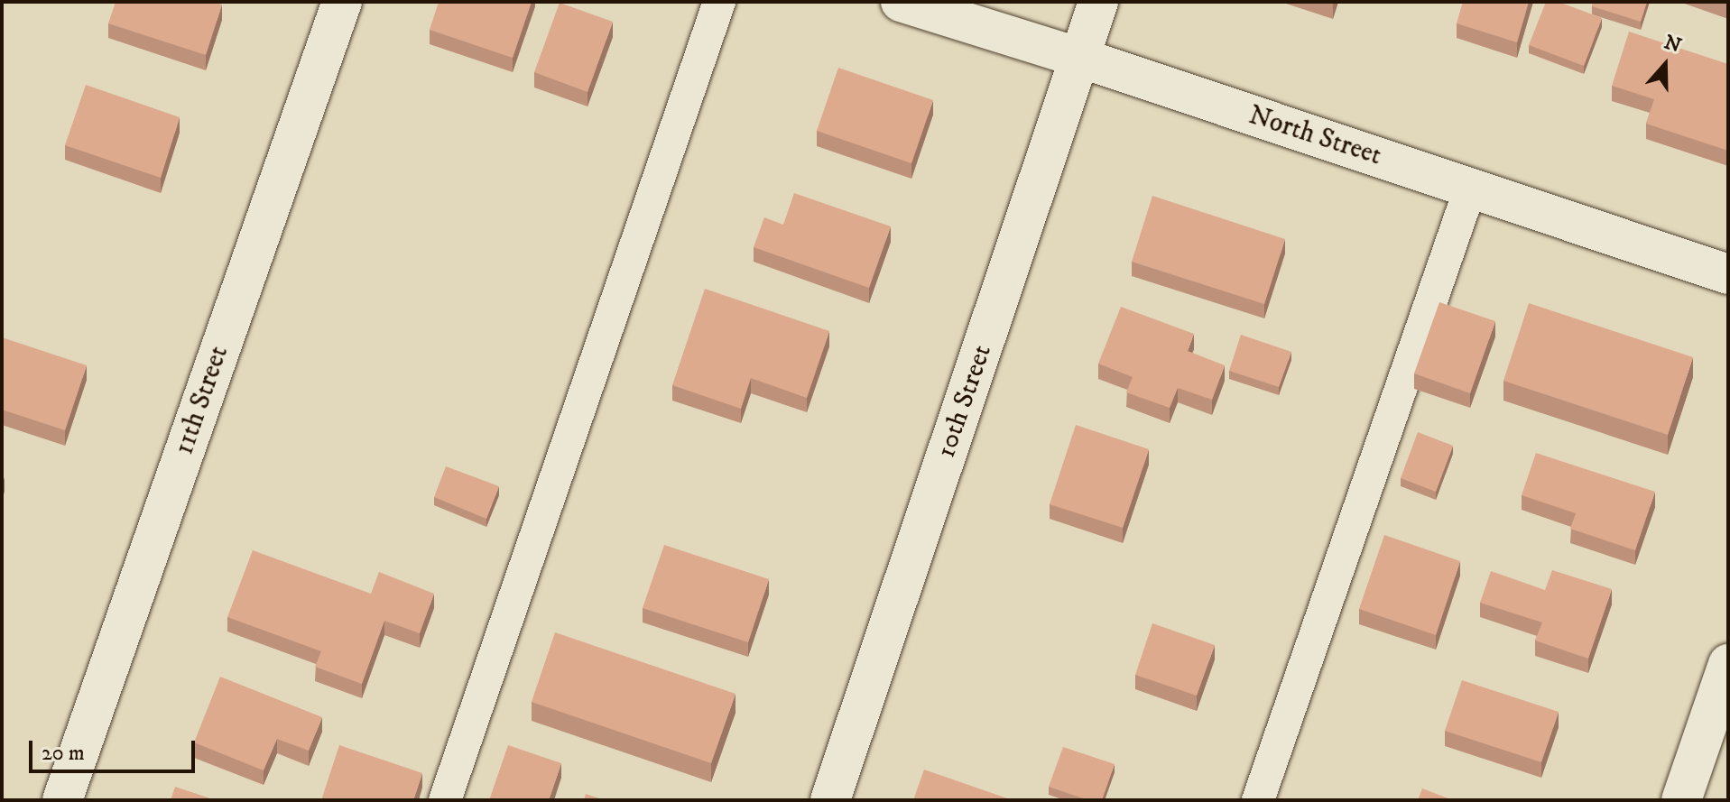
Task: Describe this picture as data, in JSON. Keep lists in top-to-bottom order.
{
  "streets": {
    "street": ["North Street", "11th Street", "10th Street"]
  },
  "crossings": [
    ["North Street", "10th Street"]
  ],
  "scale_bar": "20 m",
  "north": "top"
}
